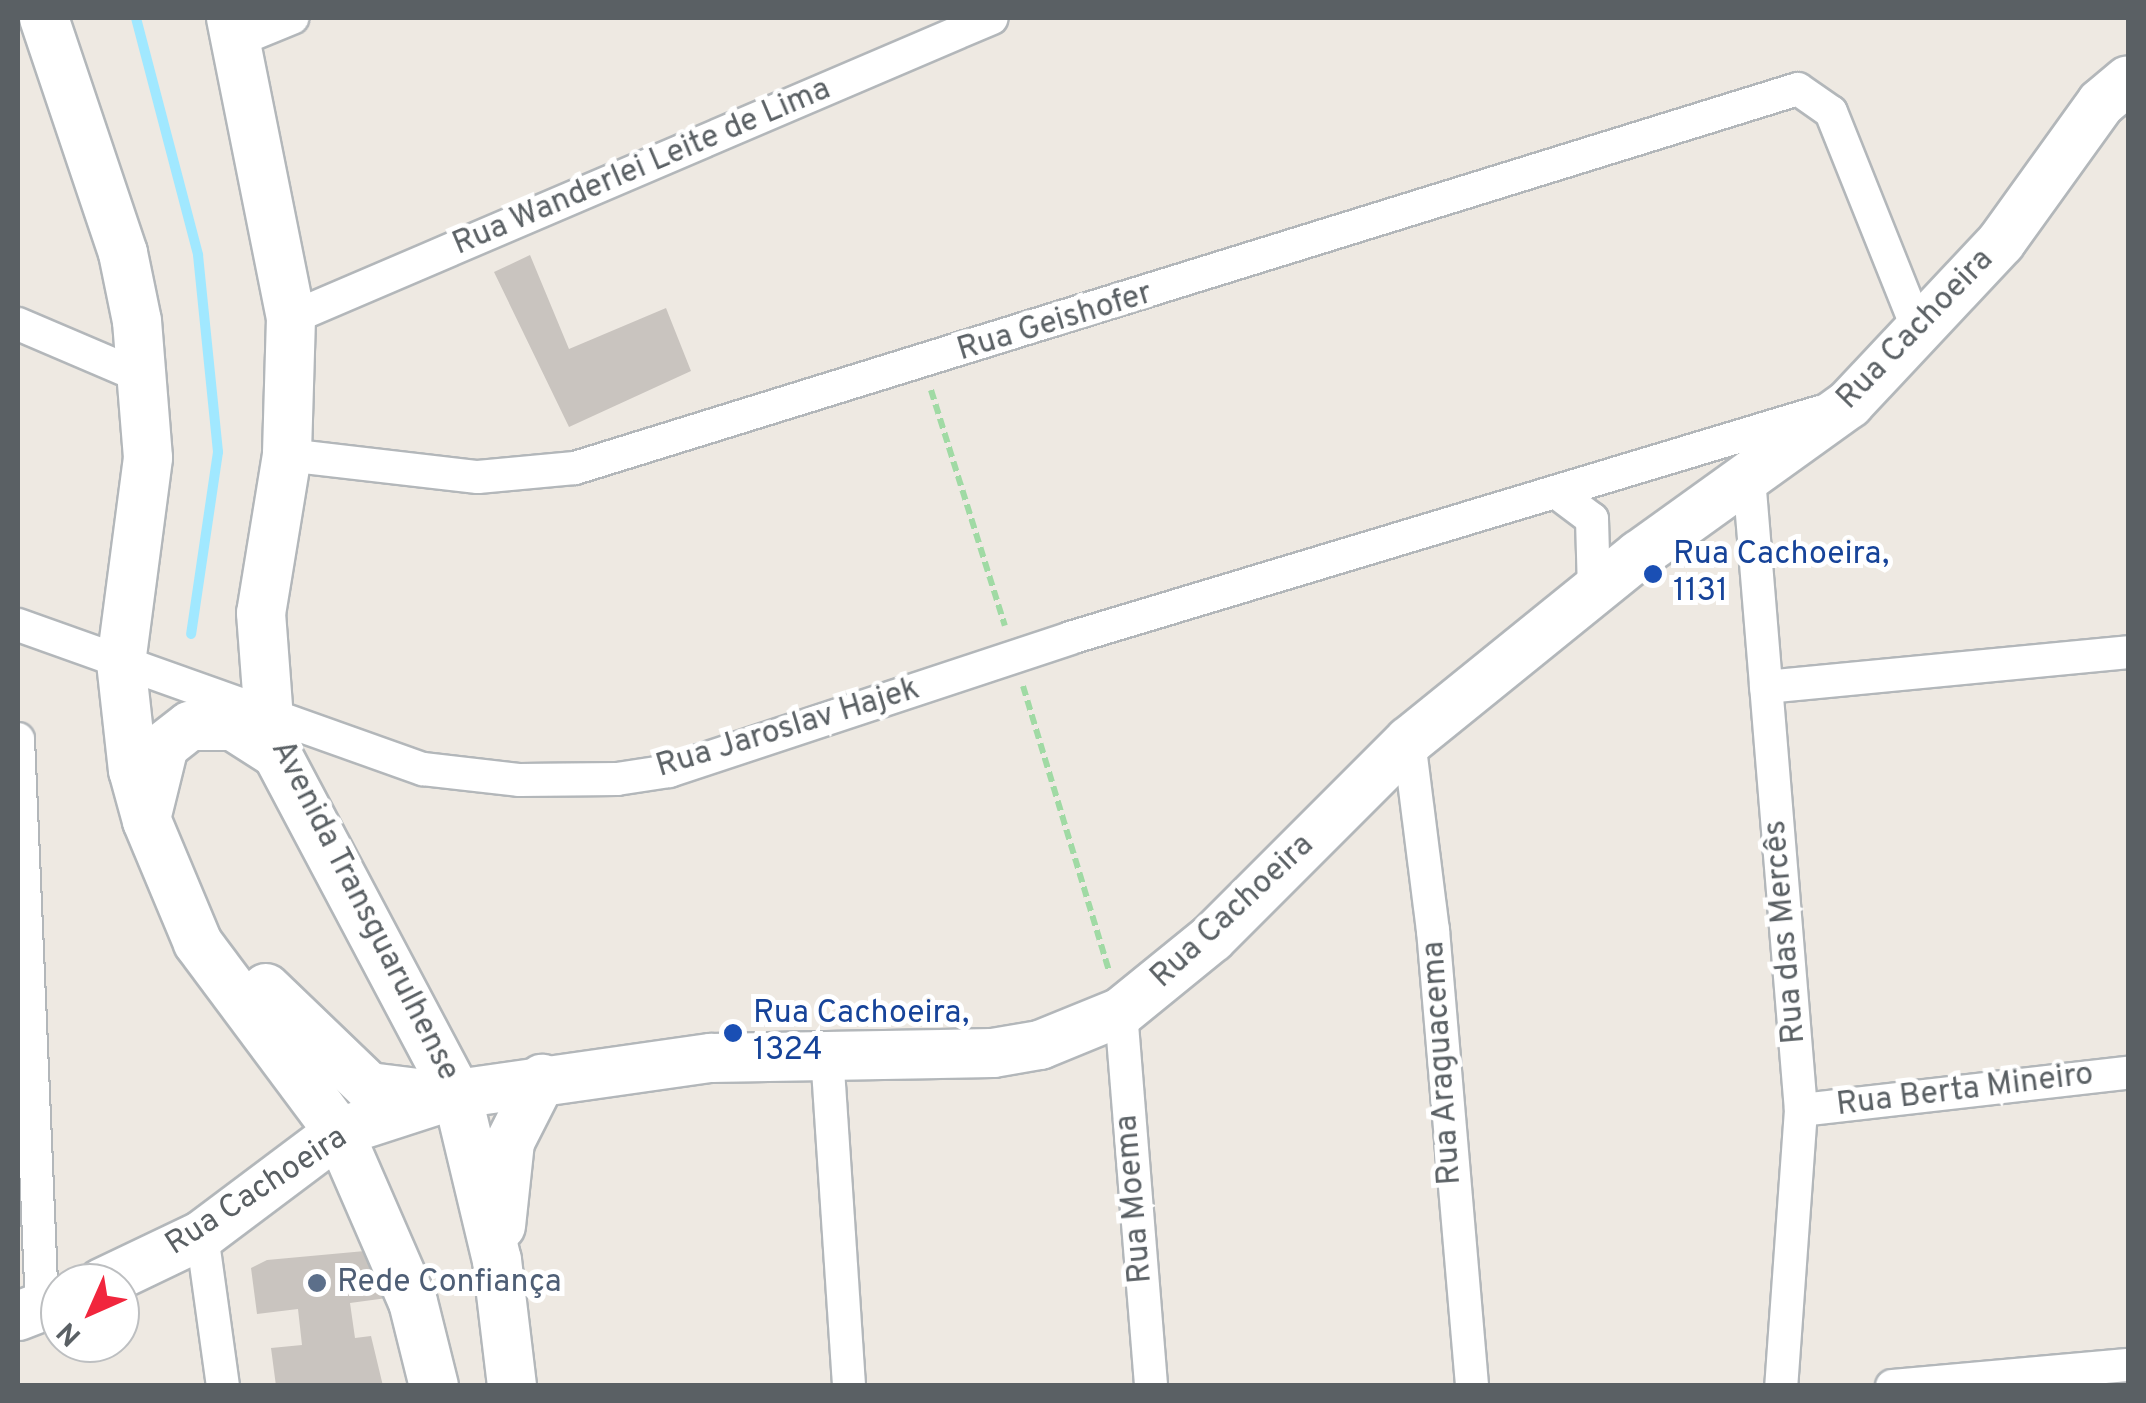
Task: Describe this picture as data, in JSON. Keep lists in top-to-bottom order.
{
  "streets": {
    "main road": ["Rua Cachoeira", "Avenida Transguarulhense"],
    "street": [
      "Rua Wanderlei Leite de Lima",
      "Rua Geishofer",
      "Rua Jaroslav Hajek",
      "Rua das Mercês",
      "Rua Araguacema",
      "Rua Berta Mineiro",
      "Rua Moema"
    ]
  },
  "crossings": [
    ["Rua Wanderlei Leite de Lima", "Avenida Transguarulhense"],
    ["Rua Geishofer", "Rua Cachoeira"],
    ["Rua Geishofer", "Avenida Transguarulhense"],
    ["Rua Cachoeira", "Rua Jaroslav Hajek"],
    ["Rua Cachoeira", "Avenida Transguarulhense"],
    ["Rua Cachoeira", "Rua das Mercês"],
    ["Rua Cachoeira", "Rua Araguacema"],
    ["Rua Cachoeira", "Rua Moema"],
    ["Rua Jaroslav Hajek", "Avenida Transguarulhense"],
    ["Rua das Mercês", "Rua Berta Mineiro"]
  ],
  "places": ["Rua Cachoeira, 1131", "Rua Cachoeira, 1324", "Rede Confiança"],
  "north": "bottom left"
}
